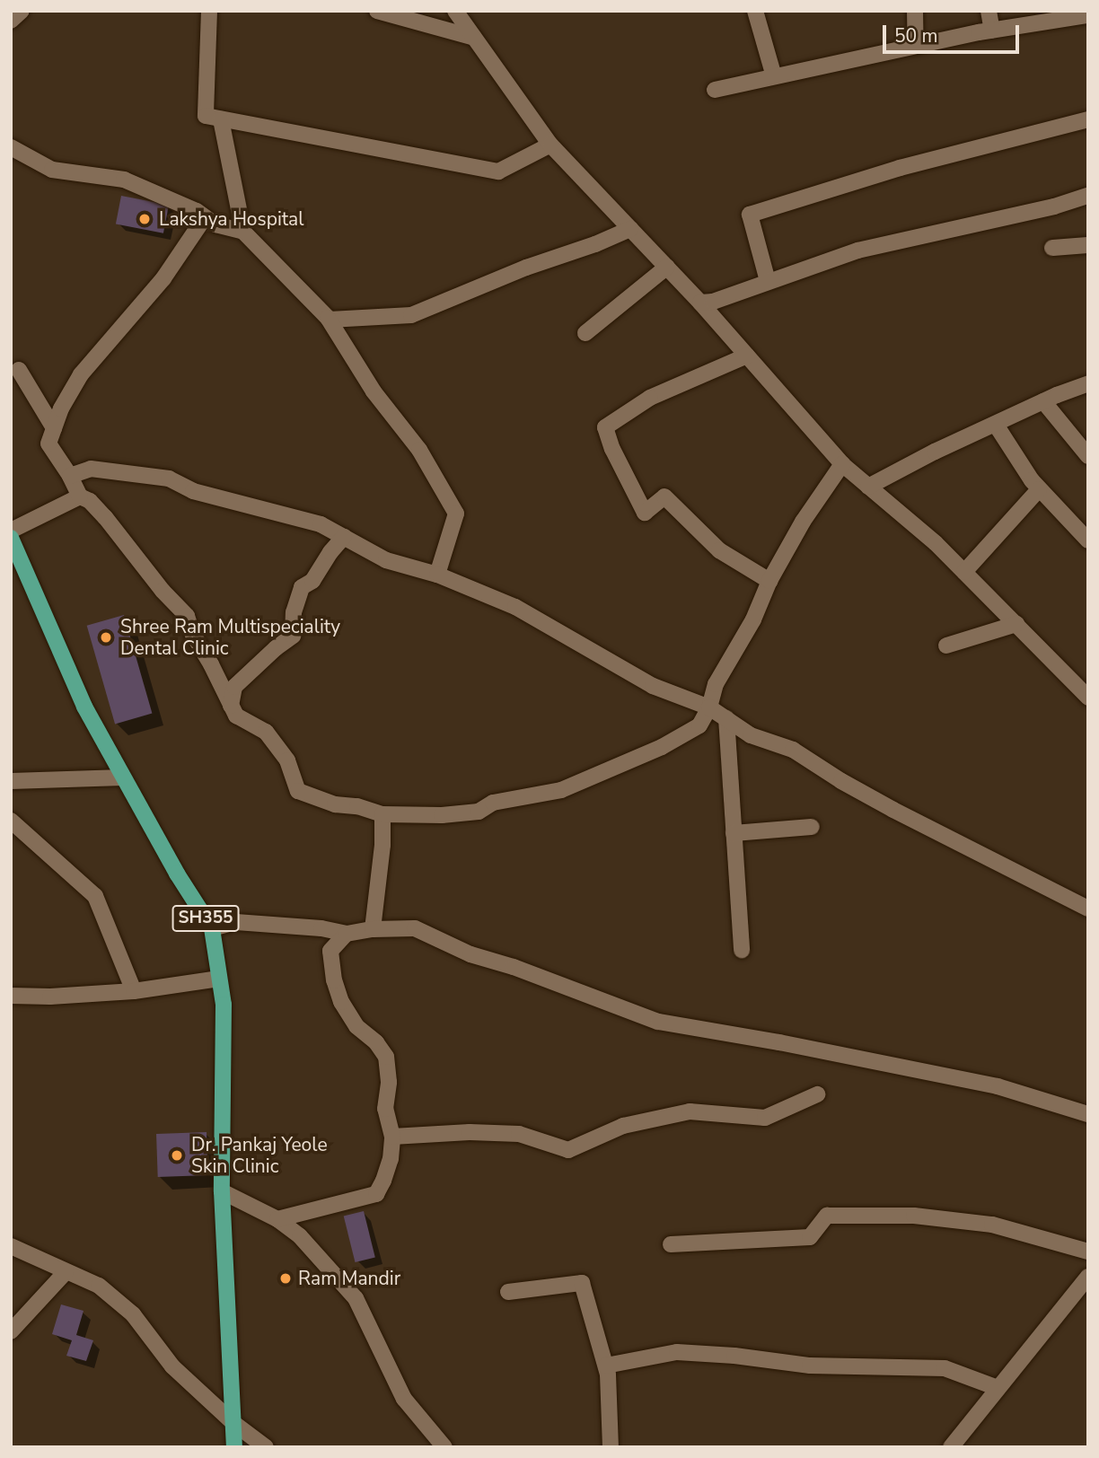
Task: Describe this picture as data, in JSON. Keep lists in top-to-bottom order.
{
  "streets": {
    "main road": ["SH355"]
  },
  "places": [
    "Lakshya Hospital",
    "Shree Ram Multispeciality Dental Clinic",
    "Dr. Pankaj Yeole Skin Clinic",
    "Ram Mandir"
  ],
  "scale_bar": "50 m"
}
